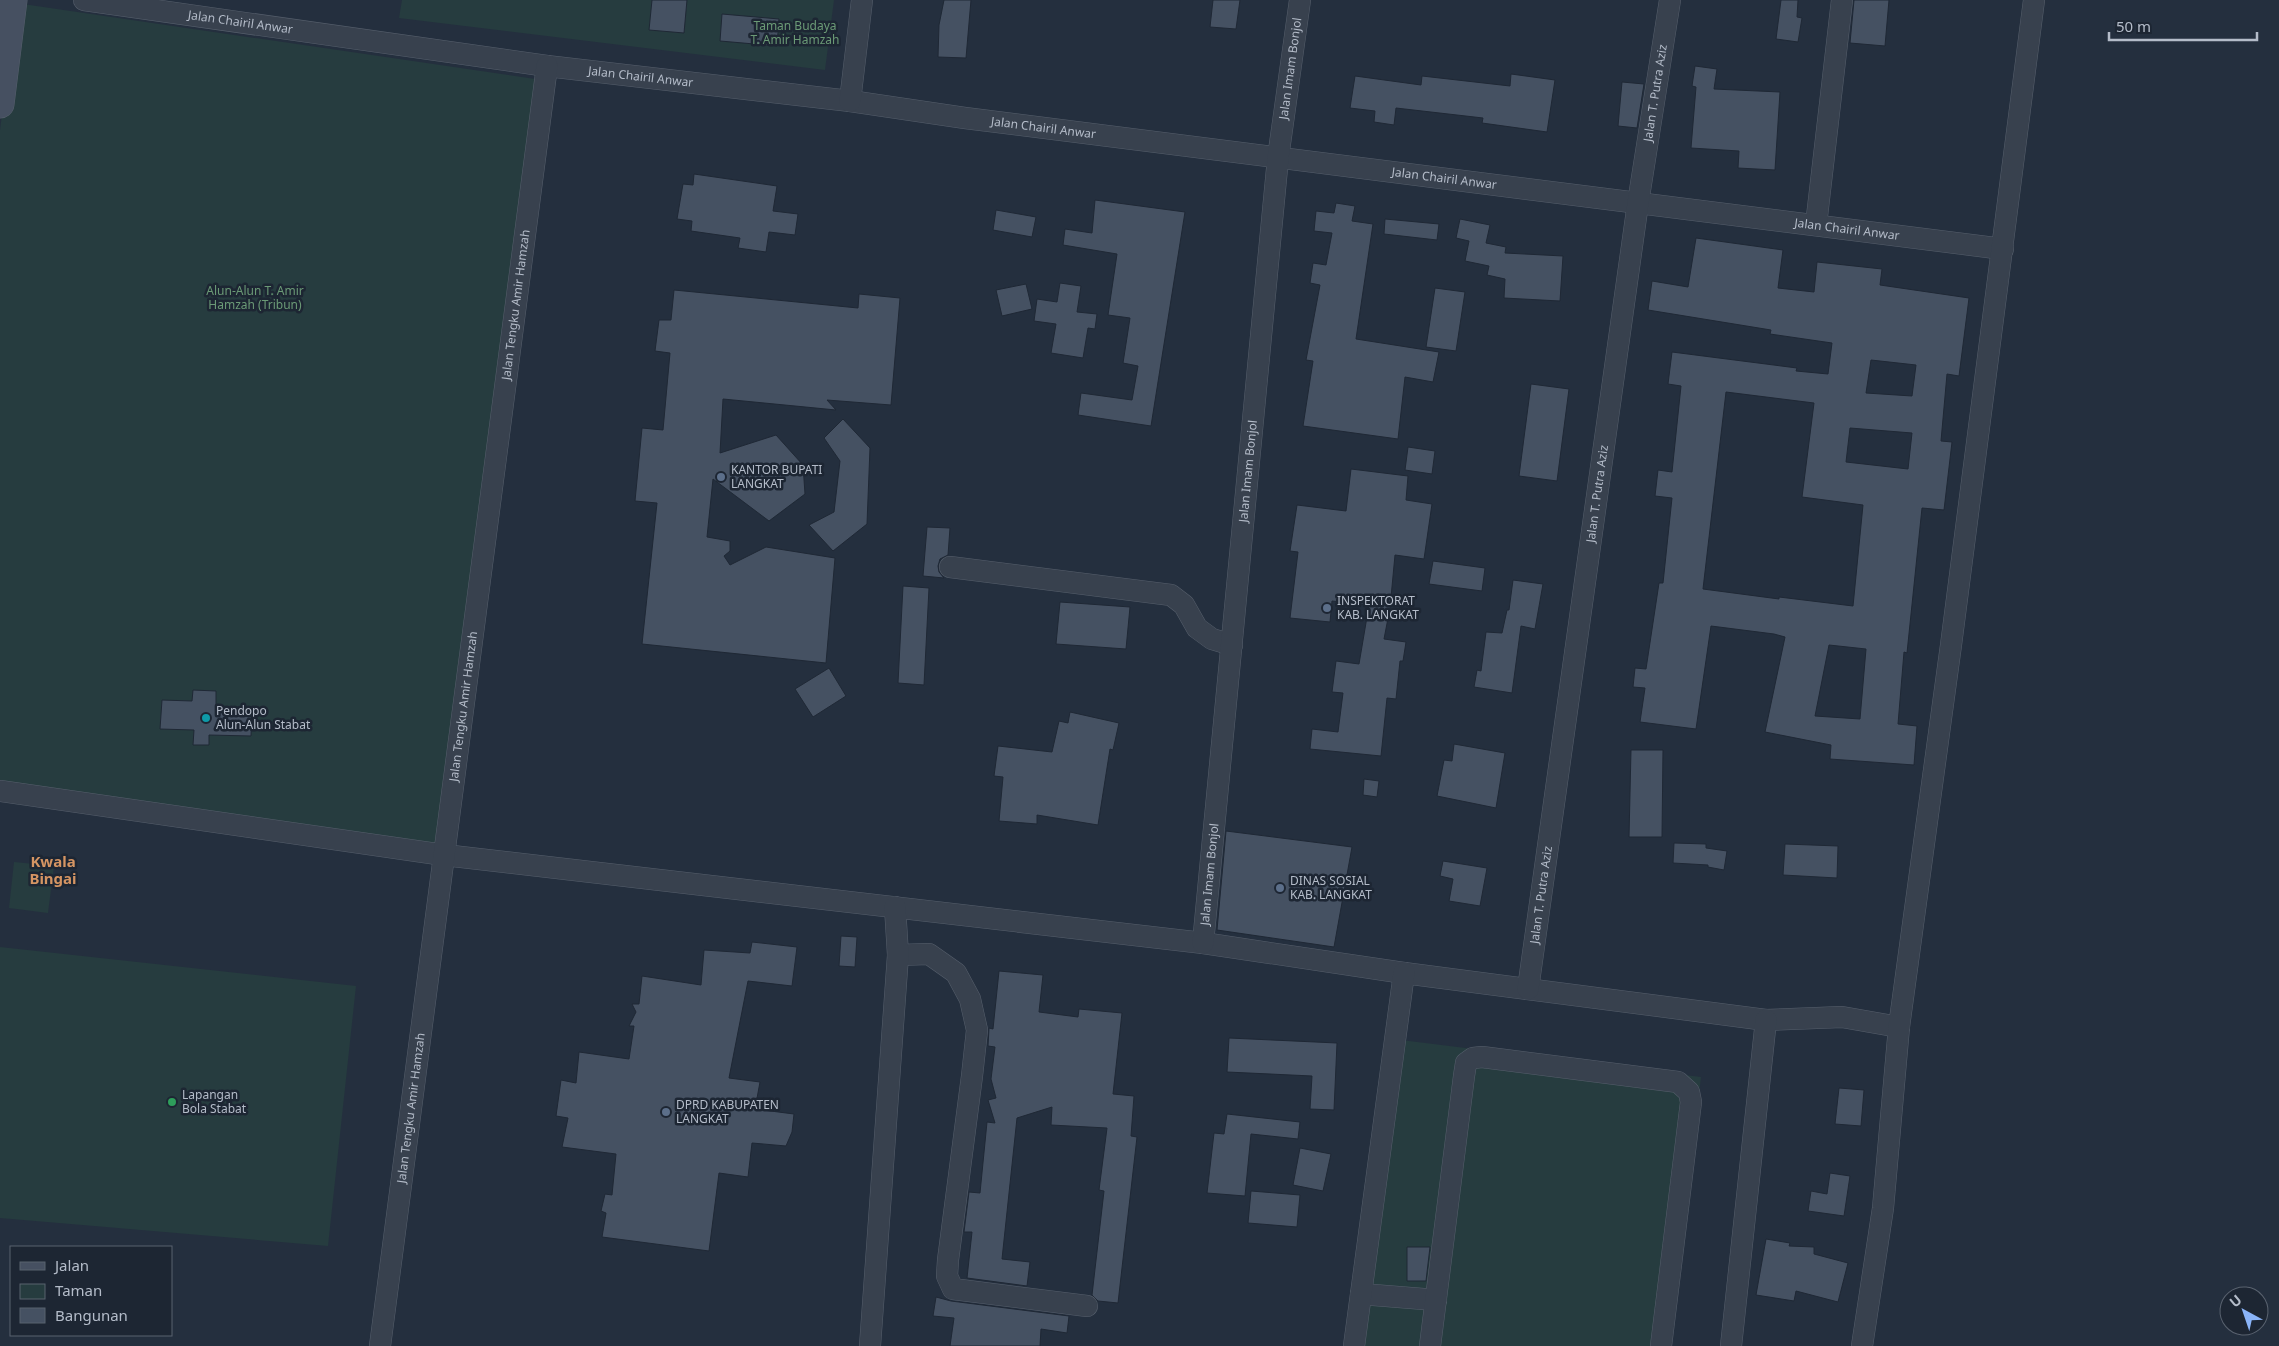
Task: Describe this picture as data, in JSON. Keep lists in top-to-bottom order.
{
  "streets": {
    "street": [
      "Jalan Chairil Anwar",
      "Jalan Imam Bonjol",
      "Jalan T. Putra Aziz",
      "Jalan Tengku Amir Hamzah"
    ]
  },
  "crossings": [
    ["Jalan Chairil Anwar", "Jalan Imam Bonjol"],
    ["Jalan Chairil Anwar", "Jalan T. Putra Aziz"],
    ["Jalan Chairil Anwar", "Jalan Tengku Amir Hamzah"]
  ],
  "districts": ["Kwala Bingai"],
  "parks": ["Taman Budaya T. Amir Hamzah", "Alun-Alun T. Amir Hamzah (Tribun)"],
  "places": [
    "KANTOR BUPATI LANGKAT",
    "INSPEKTORAT KAB. LANGKAT",
    "Pendopo Alun-Alun Stabat",
    "DINAS SOSIAL KAB. LANGKAT",
    "Lapangan Bola Stabat",
    "DPRD KABUPATEN LANGKAT"
  ],
  "legend": ["Jalan", "Taman", "Bangunan"],
  "scale_bar": "50 m",
  "north": "top left"
}
